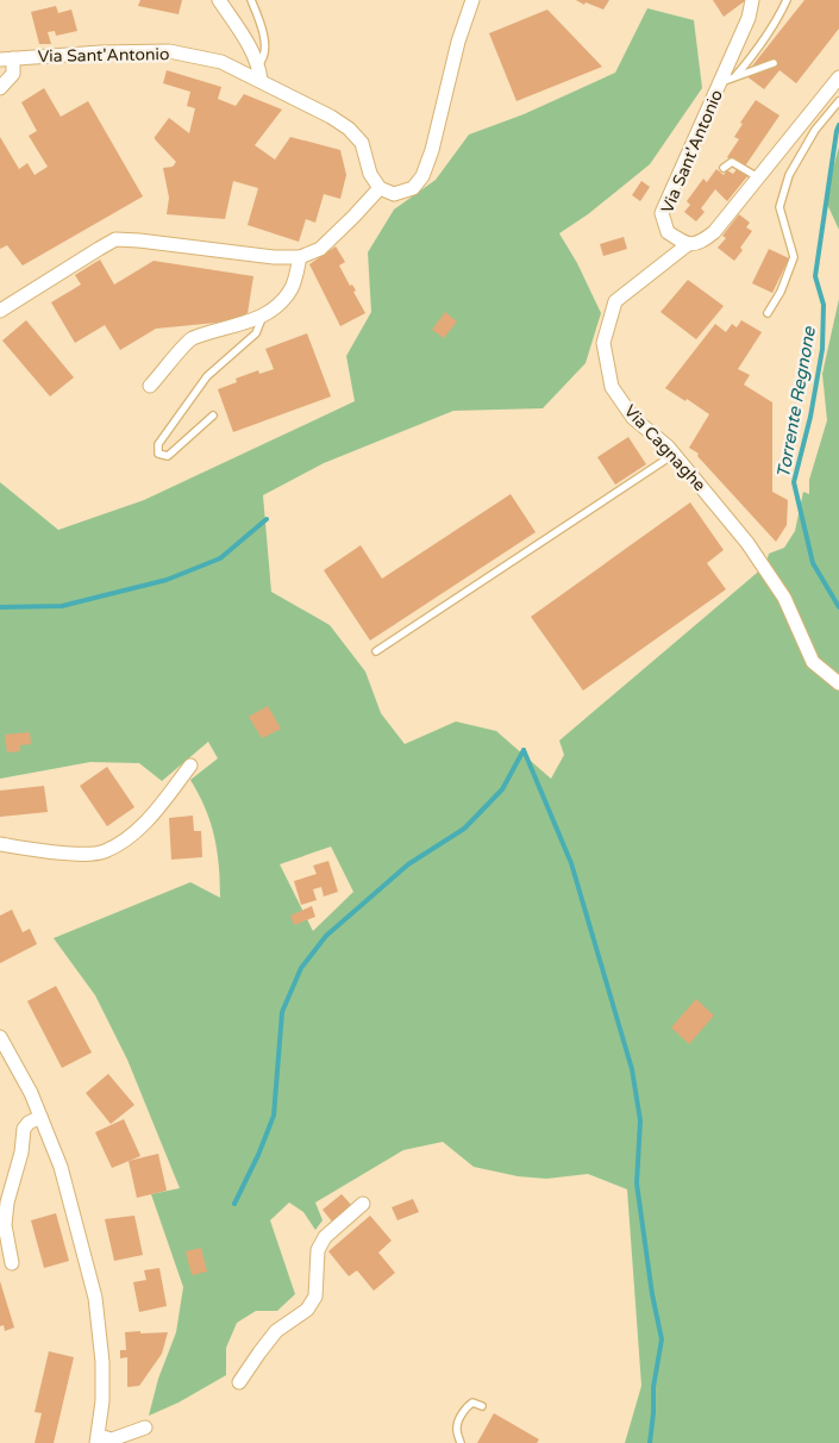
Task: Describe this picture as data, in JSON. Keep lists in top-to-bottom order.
{
  "streets": {
    "street": ["Via Sant'Antonio", "Via Cagnaghe"]
  },
  "crossings": [
    ["Via Sant'Antonio", "Via Cagnaghe"]
  ],
  "water": ["Torrente Regnone"]
}
